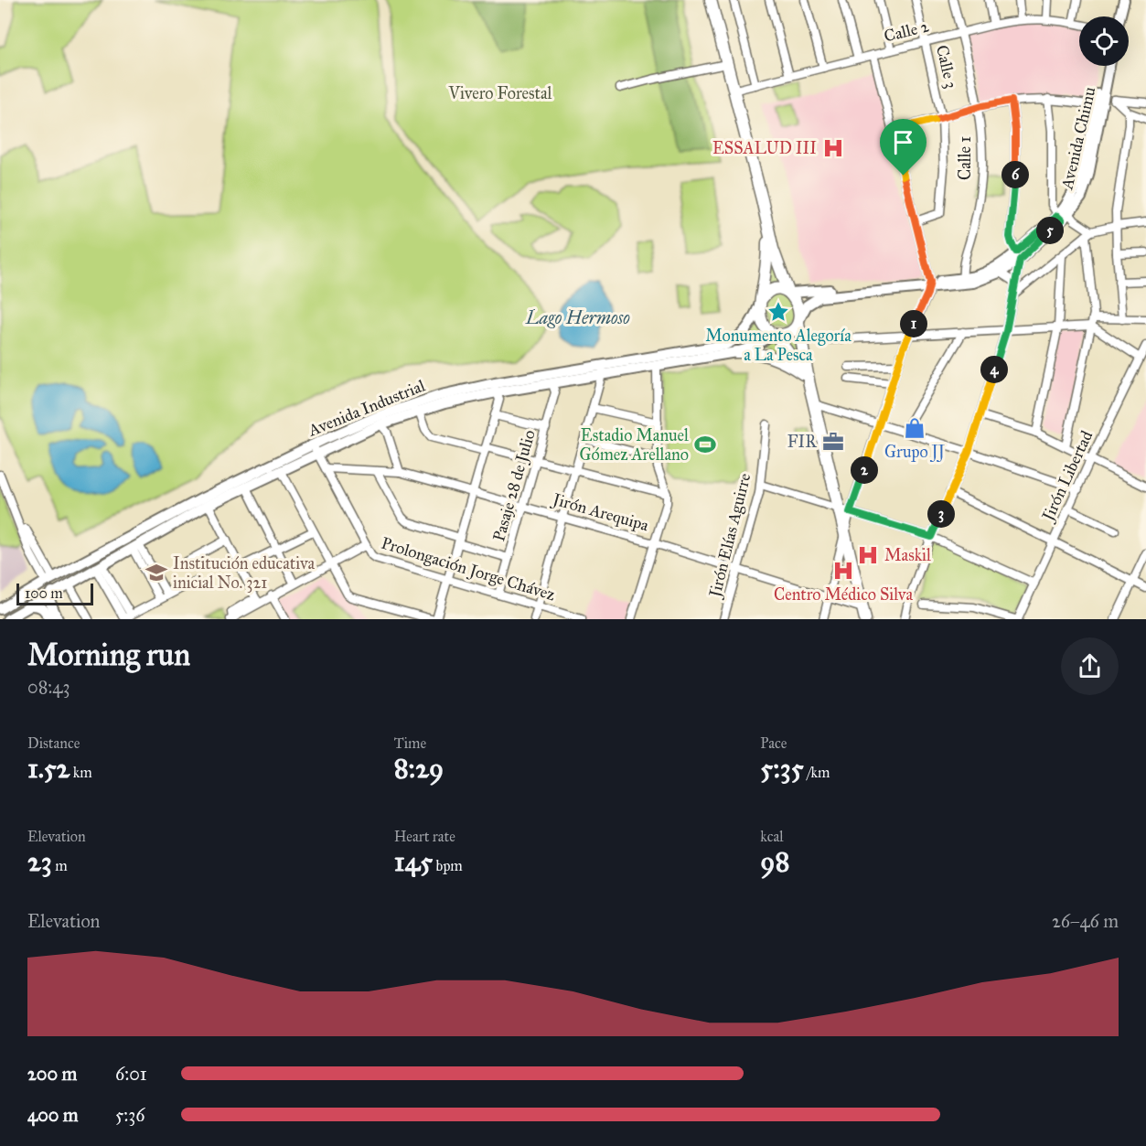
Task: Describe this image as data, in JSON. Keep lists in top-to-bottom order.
{
  "streets": {
    "main road": ["Avenida Chimu", "Avenida Industrial"],
    "street": [
      "Calle 2",
      "Calle 3",
      "Calle 1",
      "Jirón Libertad",
      "Pasaje 28 de Julio",
      "Jirón Arequipa",
      "Jirón Elías Aguirre",
      "Prolongación Jorge Chávez"
    ]
  },
  "crossings": [
    ["Calle 2", "Calle 3"],
    ["Calle 2", "Calle 1"],
    ["Avenida Chimu", "Calle 1"],
    ["Avenida Chimu", "Avenida Industrial"],
    ["Avenida Industrial", "Pasaje 28 de Julio"],
    ["Avenida Industrial", "Prolongación Jorge Chávez"],
    ["Pasaje 28 de Julio", "Jirón Arequipa"],
    ["Pasaje 28 de Julio", "Prolongación Jorge Chávez"],
    ["Jirón Arequipa", "Jirón Elías Aguirre"],
    ["Jirón Arequipa", "Prolongación Jorge Chávez"]
  ],
  "water": ["Lago Hermoso"],
  "parks": ["Vivero Forestal"],
  "places": {
    "hospital": ["ESSALUD III", "Maskil", "Centro Médico Silva"],
    "place": ["Monumento Alegoría a La Pesca"],
    "shop": ["Grupo JJ"],
    "office": ["FIR"],
    "sports": ["Estadio Manuel Gómez Arellano"],
    "school or university": ["Institución educativa inicial No. 321"]
  },
  "scale_bar": "100 m",
  "page": {
    "pins": [
      "6",
      "5",
      "1",
      "4",
      "2",
      "3"
    ],
    "scale": "100 m",
    "heading": ["Morning run", "08:43"],
    "stats": [
      ["Distance", "1.52 km"],
      ["Time", "8:29"],
      ["Pace", "5:35 /km"],
      ["Elevation", "23 m"],
      ["Heart rate", "145 bpm"],
      ["kcal", "98"]
    ],
    "chart": ["Elevation", "26–46 m"],
    "list": [
      {
        "name": "200 m",
        "note": "6:01"
      },
      {
        "name": "400 m",
        "note": "5:36"
      }
    ]
  }
}
